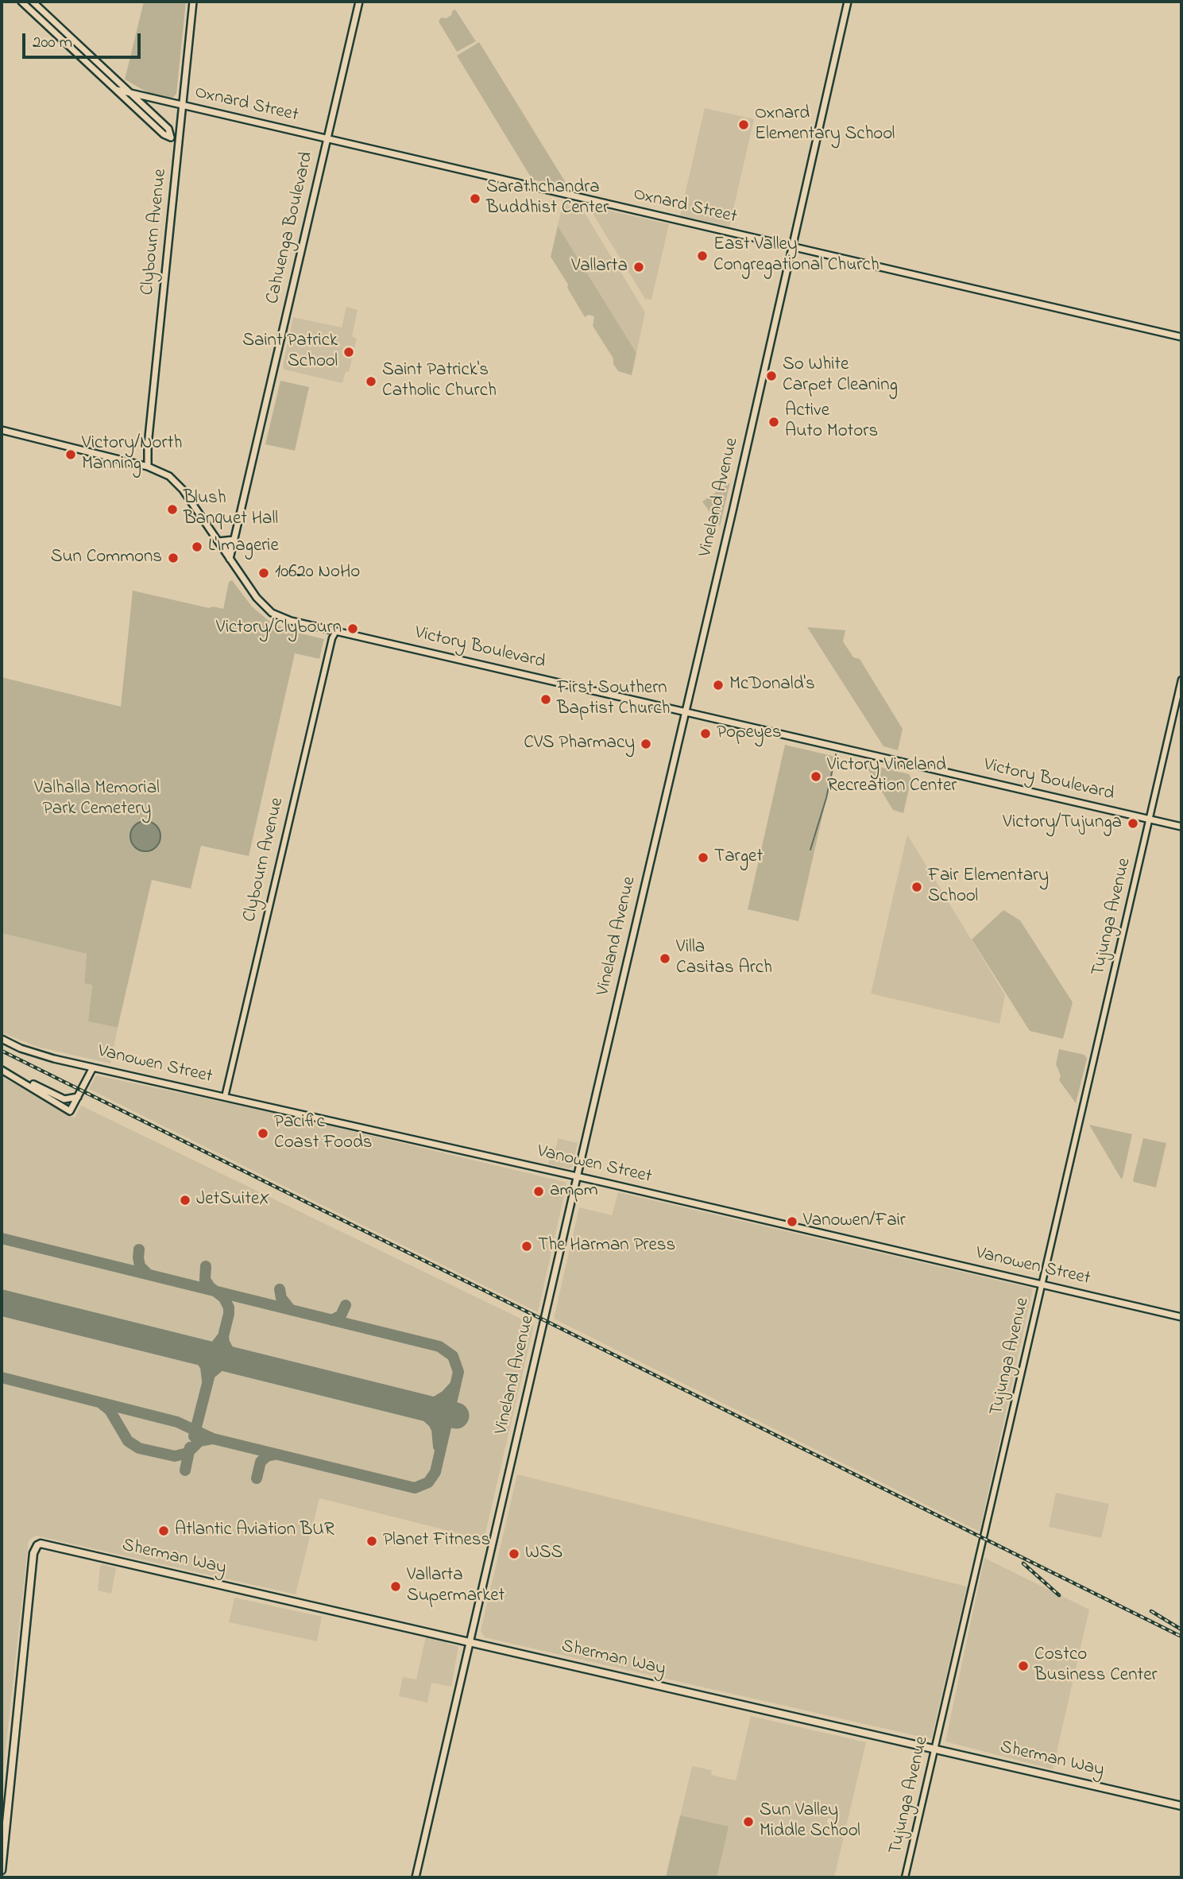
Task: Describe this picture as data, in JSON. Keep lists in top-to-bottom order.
{
  "streets": {
    "main road": [
      "Oxnard Street",
      "Cahuenga Boulevard",
      "Clybourn Avenue",
      "Vineland Avenue",
      "Victory Boulevard",
      "Vanowen Street",
      "Sherman Way"
    ],
    "street": ["Tujunga Avenue"]
  },
  "crossings": [
    ["Oxnard Street", "Cahuenga Boulevard"],
    ["Oxnard Street", "Clybourn Avenue"],
    ["Oxnard Street", "Vineland Avenue"],
    ["Cahuenga Boulevard", "Victory Boulevard"],
    ["Clybourn Avenue", "Victory Boulevard"],
    ["Clybourn Avenue", "Vanowen Street"],
    ["Vineland Avenue", "Victory Boulevard"],
    ["Vineland Avenue", "Vanowen Street"],
    ["Vineland Avenue", "Sherman Way"],
    ["Victory Boulevard", "Tujunga Avenue"],
    ["Tujunga Avenue", "Vanowen Street"],
    ["Tujunga Avenue", "Sherman Way"]
  ],
  "parks": ["Valhalla Memorial Park Cemetery"],
  "places": [
    "Oxnard Elementary School",
    "Sarathchandra Buddhist Center",
    "East Valley Congregational Church",
    "Vallarta",
    "Saint Patrick School",
    "So White Carpet Cleaning",
    "Saint Patrick's Catholic Church",
    "Active Auto Motors",
    "Victory/North Manning",
    "Blush Banquet Hall",
    "L'Imagerie",
    "Sun Commons",
    "10620 NoHo",
    "Victory/Clybourn",
    "McDonald's",
    "First Southern Baptist Church",
    "Popeyes",
    "CVS Pharmacy",
    "Victory Vineland Recreation Center",
    "Victory/Tujunga",
    "Target",
    "Fair Elementary School",
    "Villa Casitas Arch",
    "Pacific Coast Foods",
    "ampm",
    "JetSuiteX",
    "Vanowen/Fair",
    "The Harman Press",
    "Atlantic Aviation BUR",
    "Planet Fitness",
    "WSS",
    "Vallarta Supermarket",
    "Costco Business Center",
    "Sun Valley Middle School"
  ],
  "scale_bar": "200 m"
}
